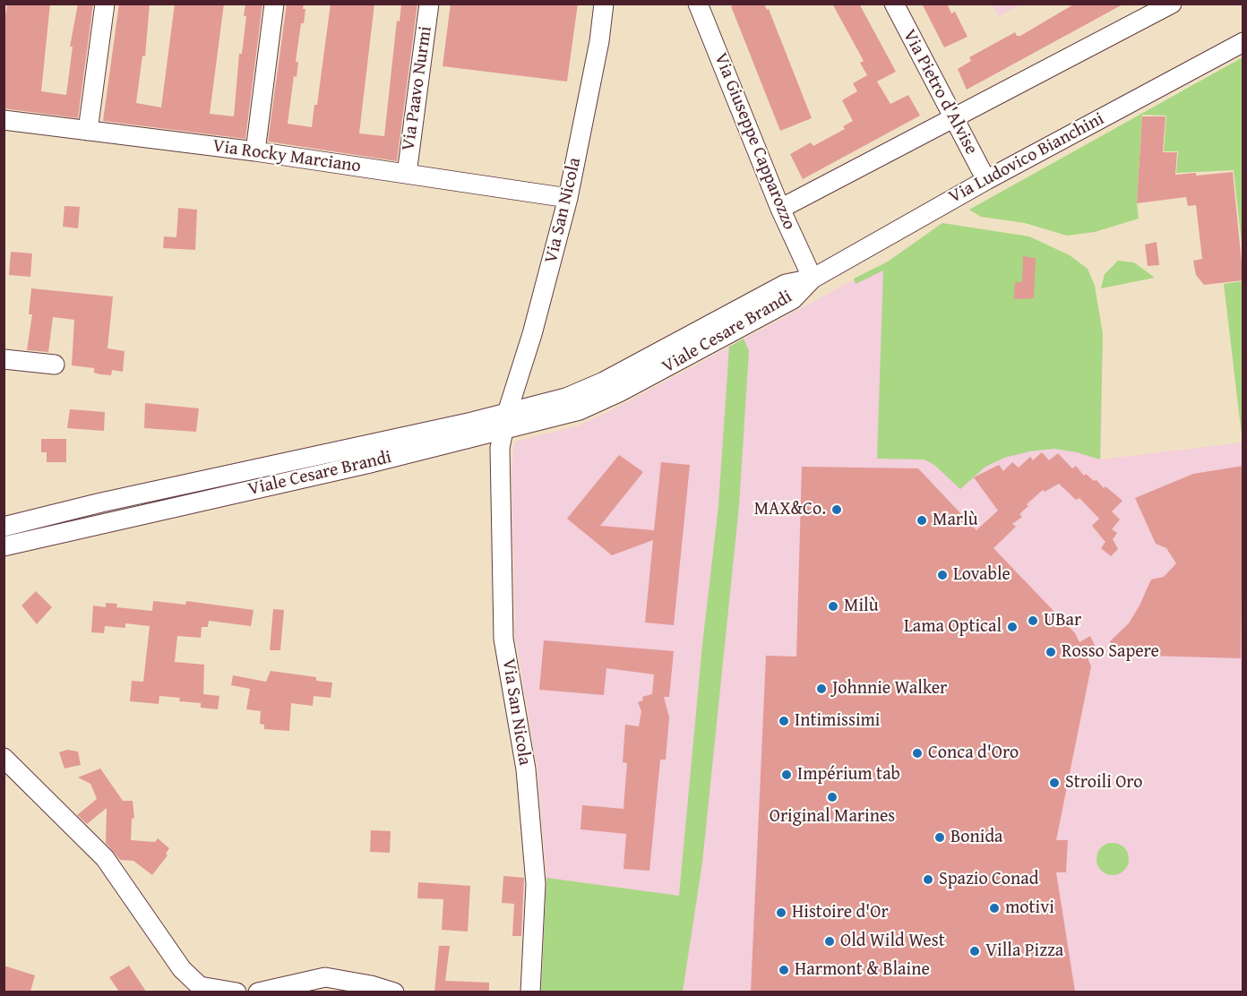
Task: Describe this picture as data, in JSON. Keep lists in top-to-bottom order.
{
  "streets": {
    "street": [
      "Via Paavo Nurmi",
      "Via Pietro d'Alvise",
      "Via Giuseppe Capparozzo",
      "Via Rocky Marciano",
      "Via Ludovico Bianchini",
      "Via San Nicola",
      "Viale Cesare Brandi"
    ]
  },
  "crossings": [
    ["Via Paavo Nurmi", "Via Rocky Marciano"],
    ["Via Pietro d'Alvise", "Via Ludovico Bianchini"],
    ["Via Giuseppe Capparozzo", "Via Ludovico Bianchini"],
    ["Via Giuseppe Capparozzo", "Viale Cesare Brandi"],
    ["Via Rocky Marciano", "Via San Nicola"],
    ["Via Ludovico Bianchini", "Viale Cesare Brandi"],
    ["Via San Nicola", "Viale Cesare Brandi"]
  ],
  "places": [
    "MAX&Co.",
    "Marlù",
    "Lovable",
    "Milù",
    "UBar",
    "Lama Optical",
    "Rosso Sapere",
    "Johnnie Walker",
    "Intimissimi",
    "Conca d'Oro",
    "Impérium tab",
    "Stroili Oro",
    "Original Marines",
    "Bonida",
    "Spazio Conad",
    "motivi",
    "Histoire d'Or",
    "Old Wild West",
    "Villa Pizza",
    "Harmont & Blaine"
  ]
}
